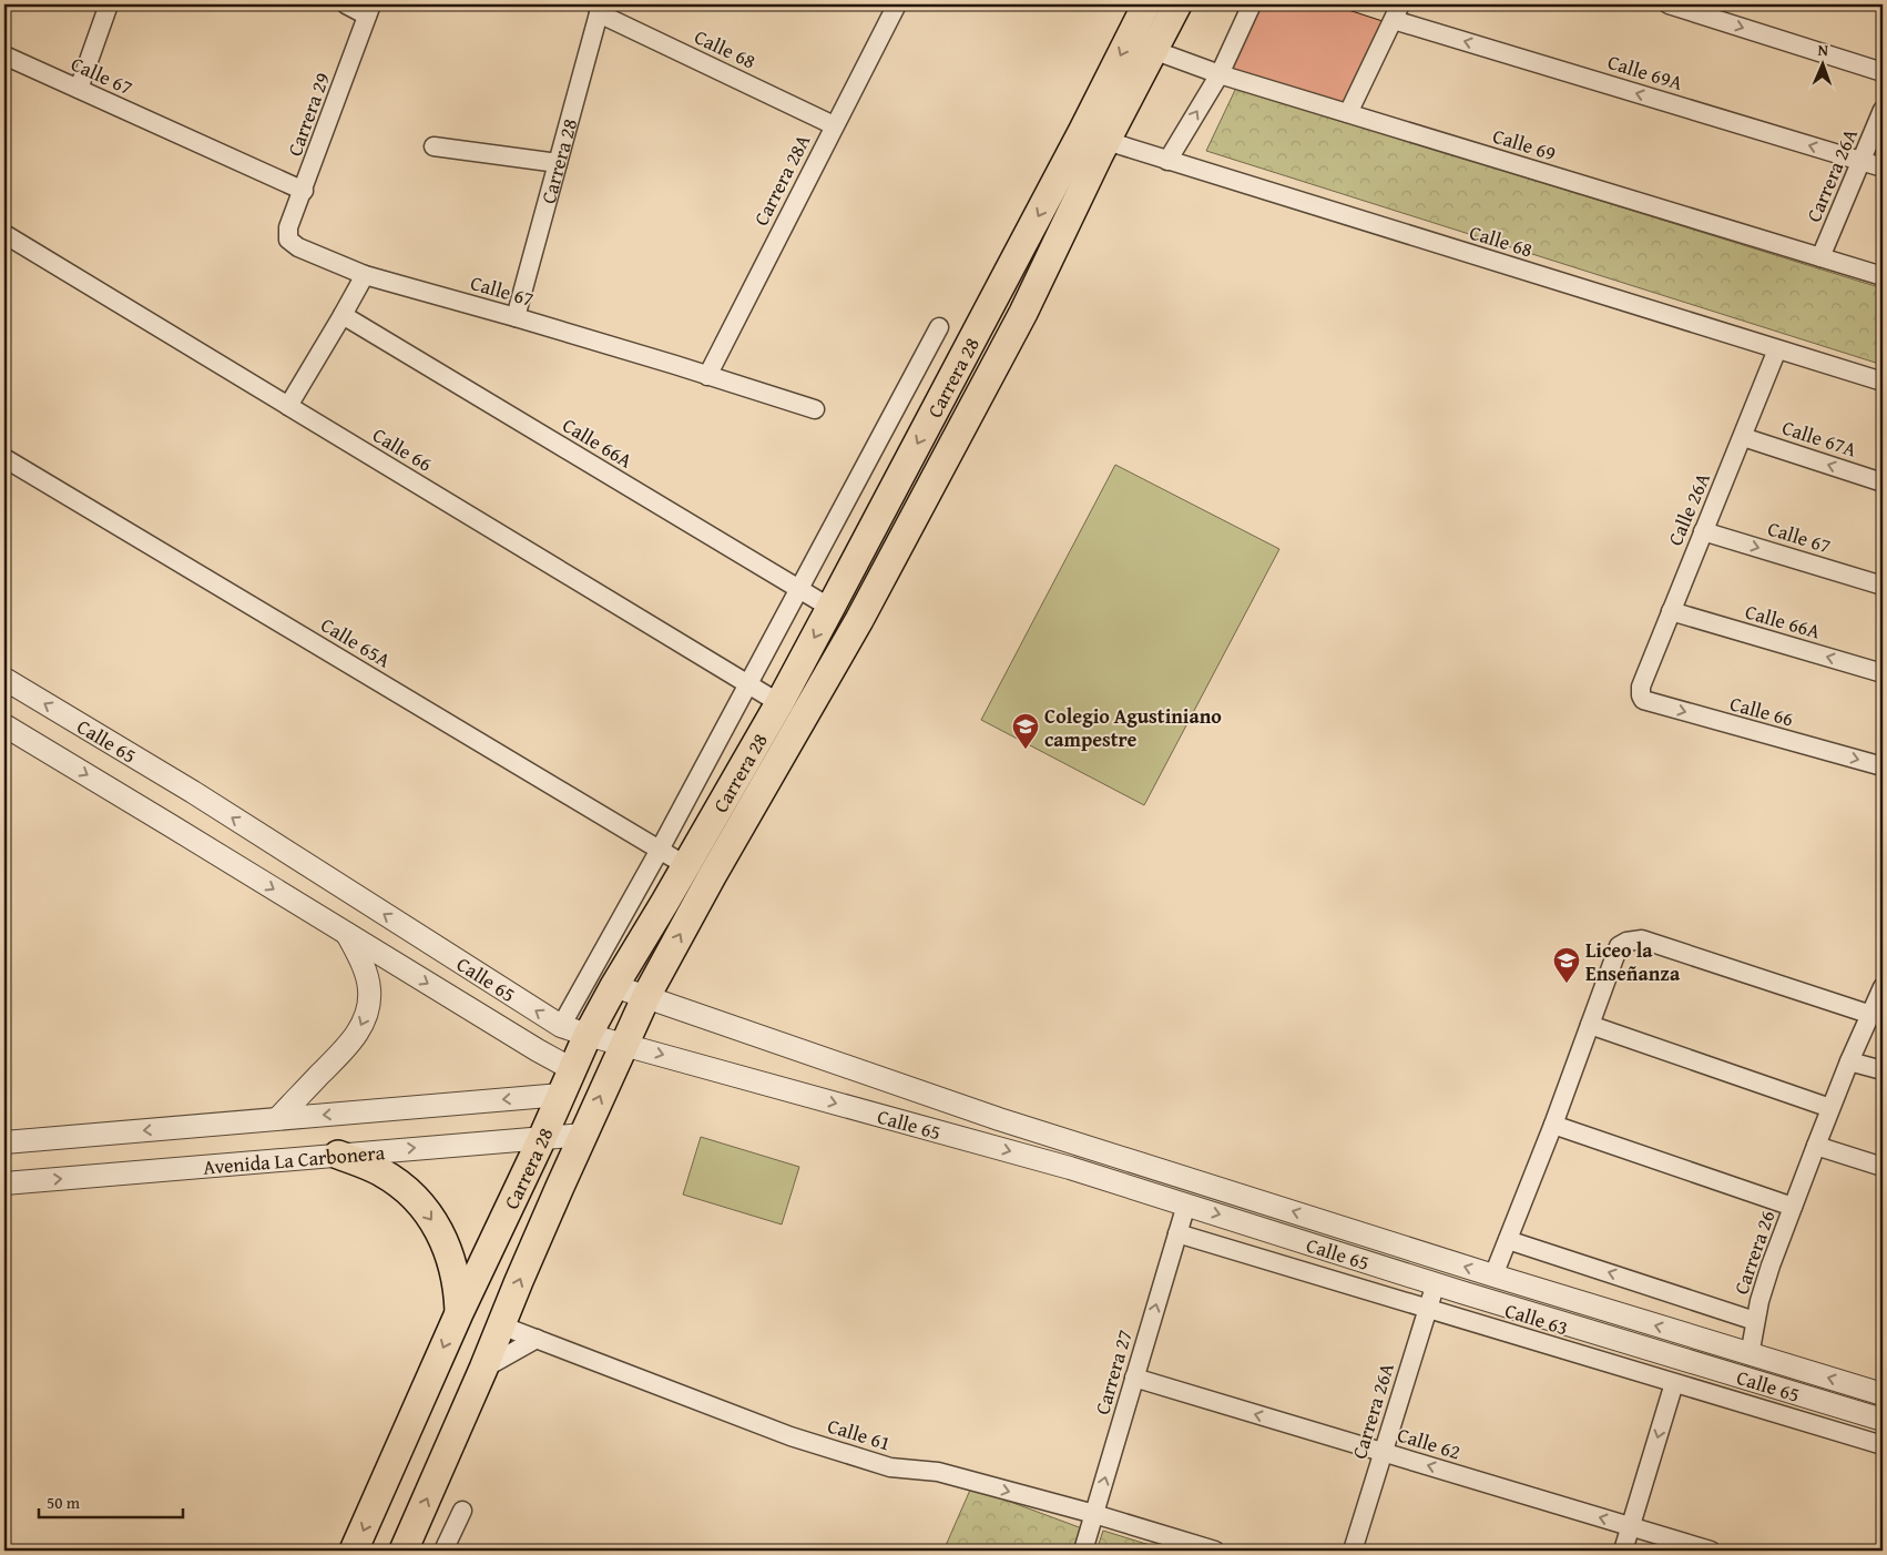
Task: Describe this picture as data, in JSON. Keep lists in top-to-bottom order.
{
  "streets": {
    "main road": ["Carrera 28"],
    "street": [
      "Calle 68",
      "Calle 69A",
      "Calle 67",
      "Carrera 29",
      "Calle 69",
      "Carrera 26A",
      "Carrera 28A",
      "Calle 67A",
      "Calle 66A",
      "Calle 66",
      "Calle 26A",
      "Calle 65A",
      "Calle 65",
      "Avenida La Carbonera",
      "Carrera 26",
      "Calle 63",
      "Carrera 27",
      "Calle 61",
      "Calle 62"
    ]
  },
  "crossings": [
    ["Calle 68", "Carrera 28"],
    ["Calle 68", "Carrera 28A"],
    ["Calle 68", "Calle 26A"],
    ["Calle 69A", "Carrera 26A"],
    ["Calle 67", "Carrera 29"],
    ["Calle 67", "Carrera 28"],
    ["Calle 67", "Carrera 28A"],
    ["Calle 67", "Calle 26A"],
    ["Calle 69", "Carrera 28"],
    ["Calle 69", "Carrera 26A"],
    ["Carrera 28", "Calle 66A"],
    ["Carrera 28", "Calle 66"],
    ["Carrera 28", "Calle 65A"],
    ["Carrera 28", "Calle 65"],
    ["Carrera 28", "Avenida La Carbonera"],
    ["Carrera 28", "Calle 61"],
    ["Carrera 26A", "Calle 65"],
    ["Carrera 26A", "Calle 63"],
    ["Carrera 26A", "Calle 62"],
    ["Calle 67A", "Calle 26A"],
    ["Calle 66A", "Calle 26A"],
    ["Calle 66", "Calle 26A"],
    ["Calle 65", "Carrera 27"],
    ["Calle 63", "Carrera 27"],
    ["Carrera 27", "Calle 61"],
    ["Carrera 27", "Calle 62"]
  ],
  "one_way": [
    "Calle 67A",
    "Carrera 27",
    "Calle 61",
    "Calle 62"
  ],
  "places": {
    "school or university": ["Colegio Agustiniano campestre", "Liceo la Enseñanza"]
  },
  "scale_bar": "50 m",
  "north": "top"
}
